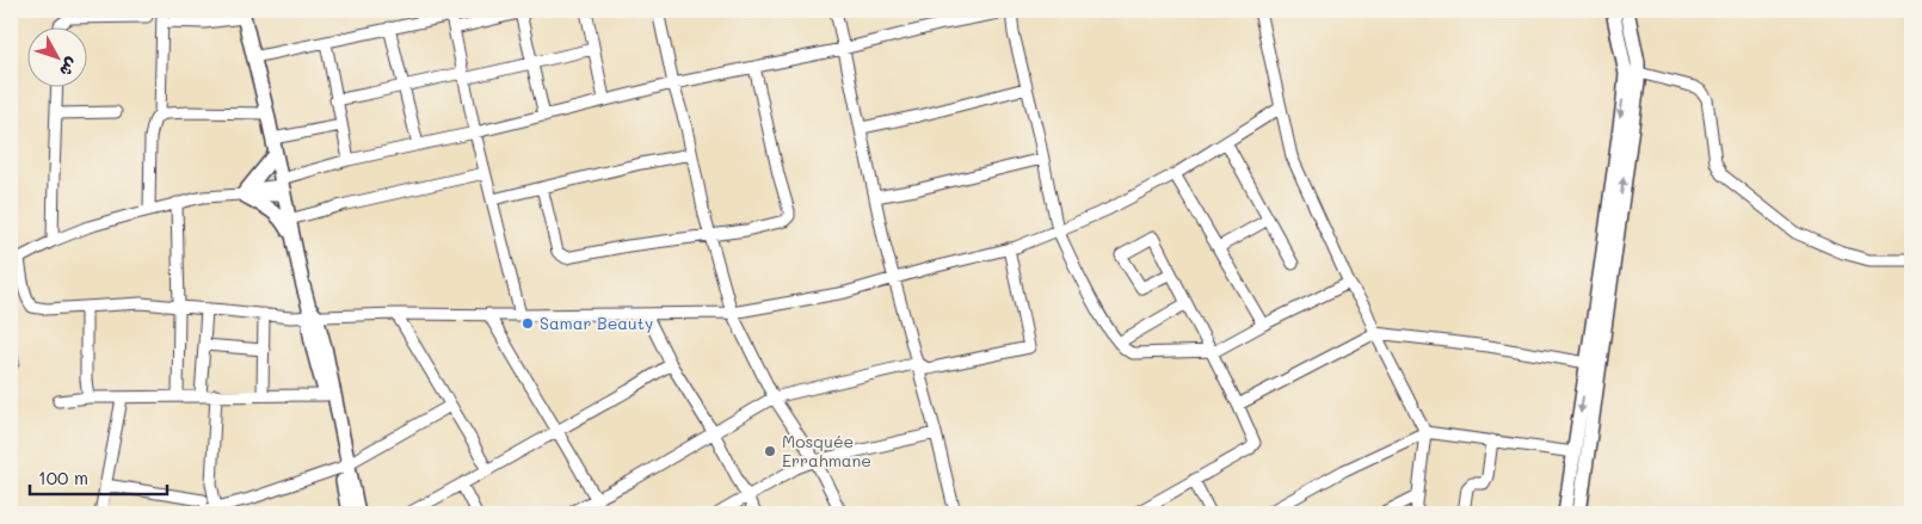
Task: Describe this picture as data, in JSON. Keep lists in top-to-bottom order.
{
  "places": ["Samar Beauty", "Mosquée Errahmane"],
  "scale_bar": "100 m",
  "north": "bottom right"
}
